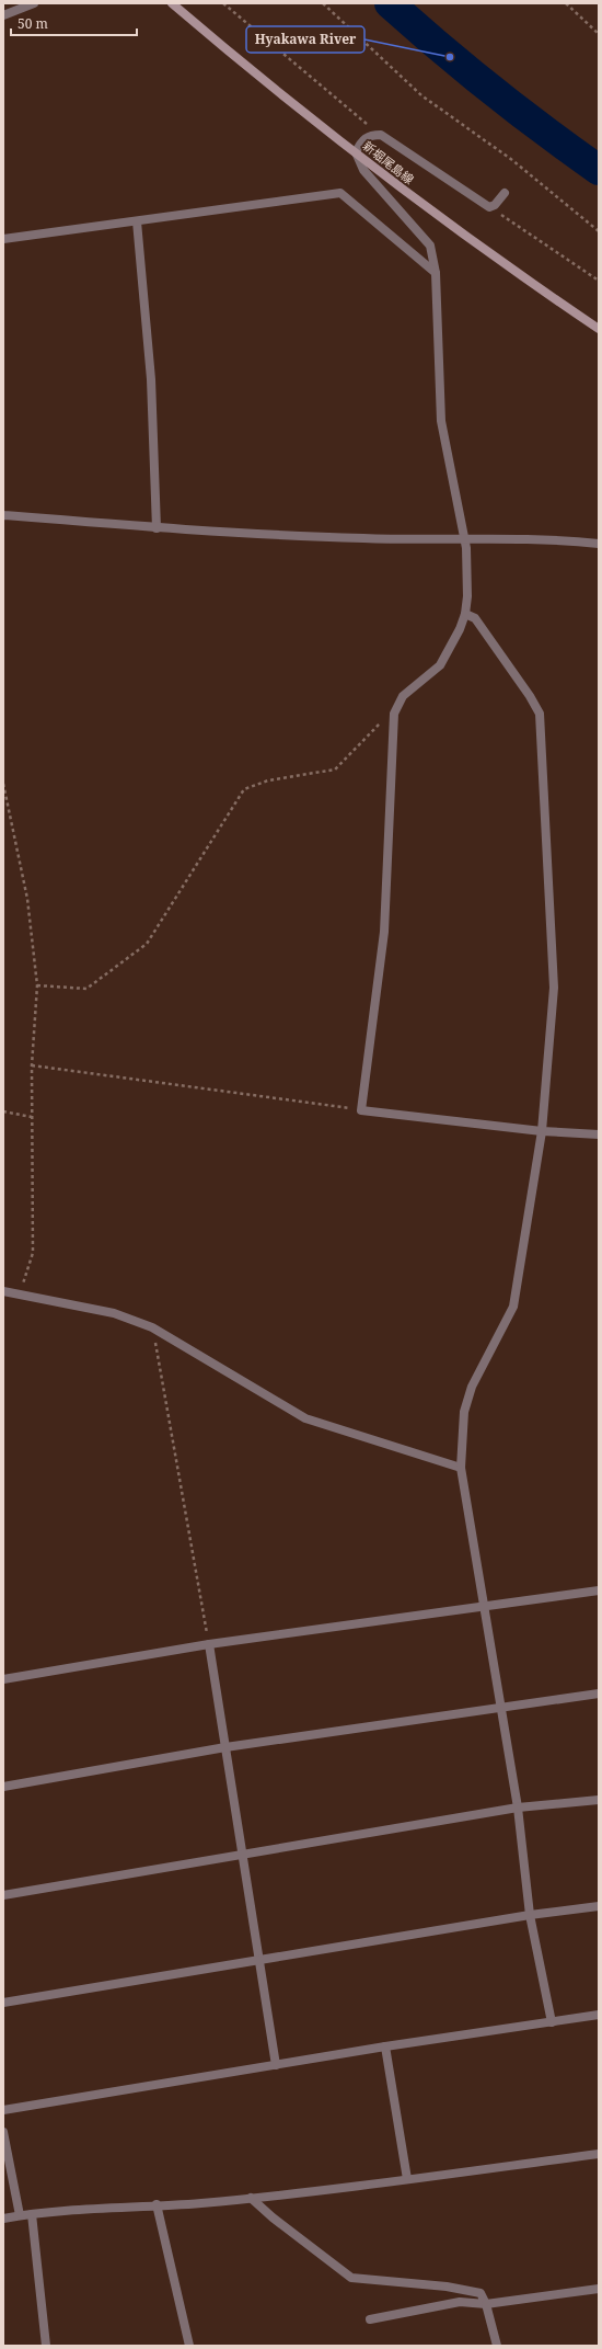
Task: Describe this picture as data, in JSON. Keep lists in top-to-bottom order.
{
  "streets": {
    "main road": ["新堀尾島線"]
  },
  "places": ["Hyakawa River"],
  "scale_bar": "50 m"
}
